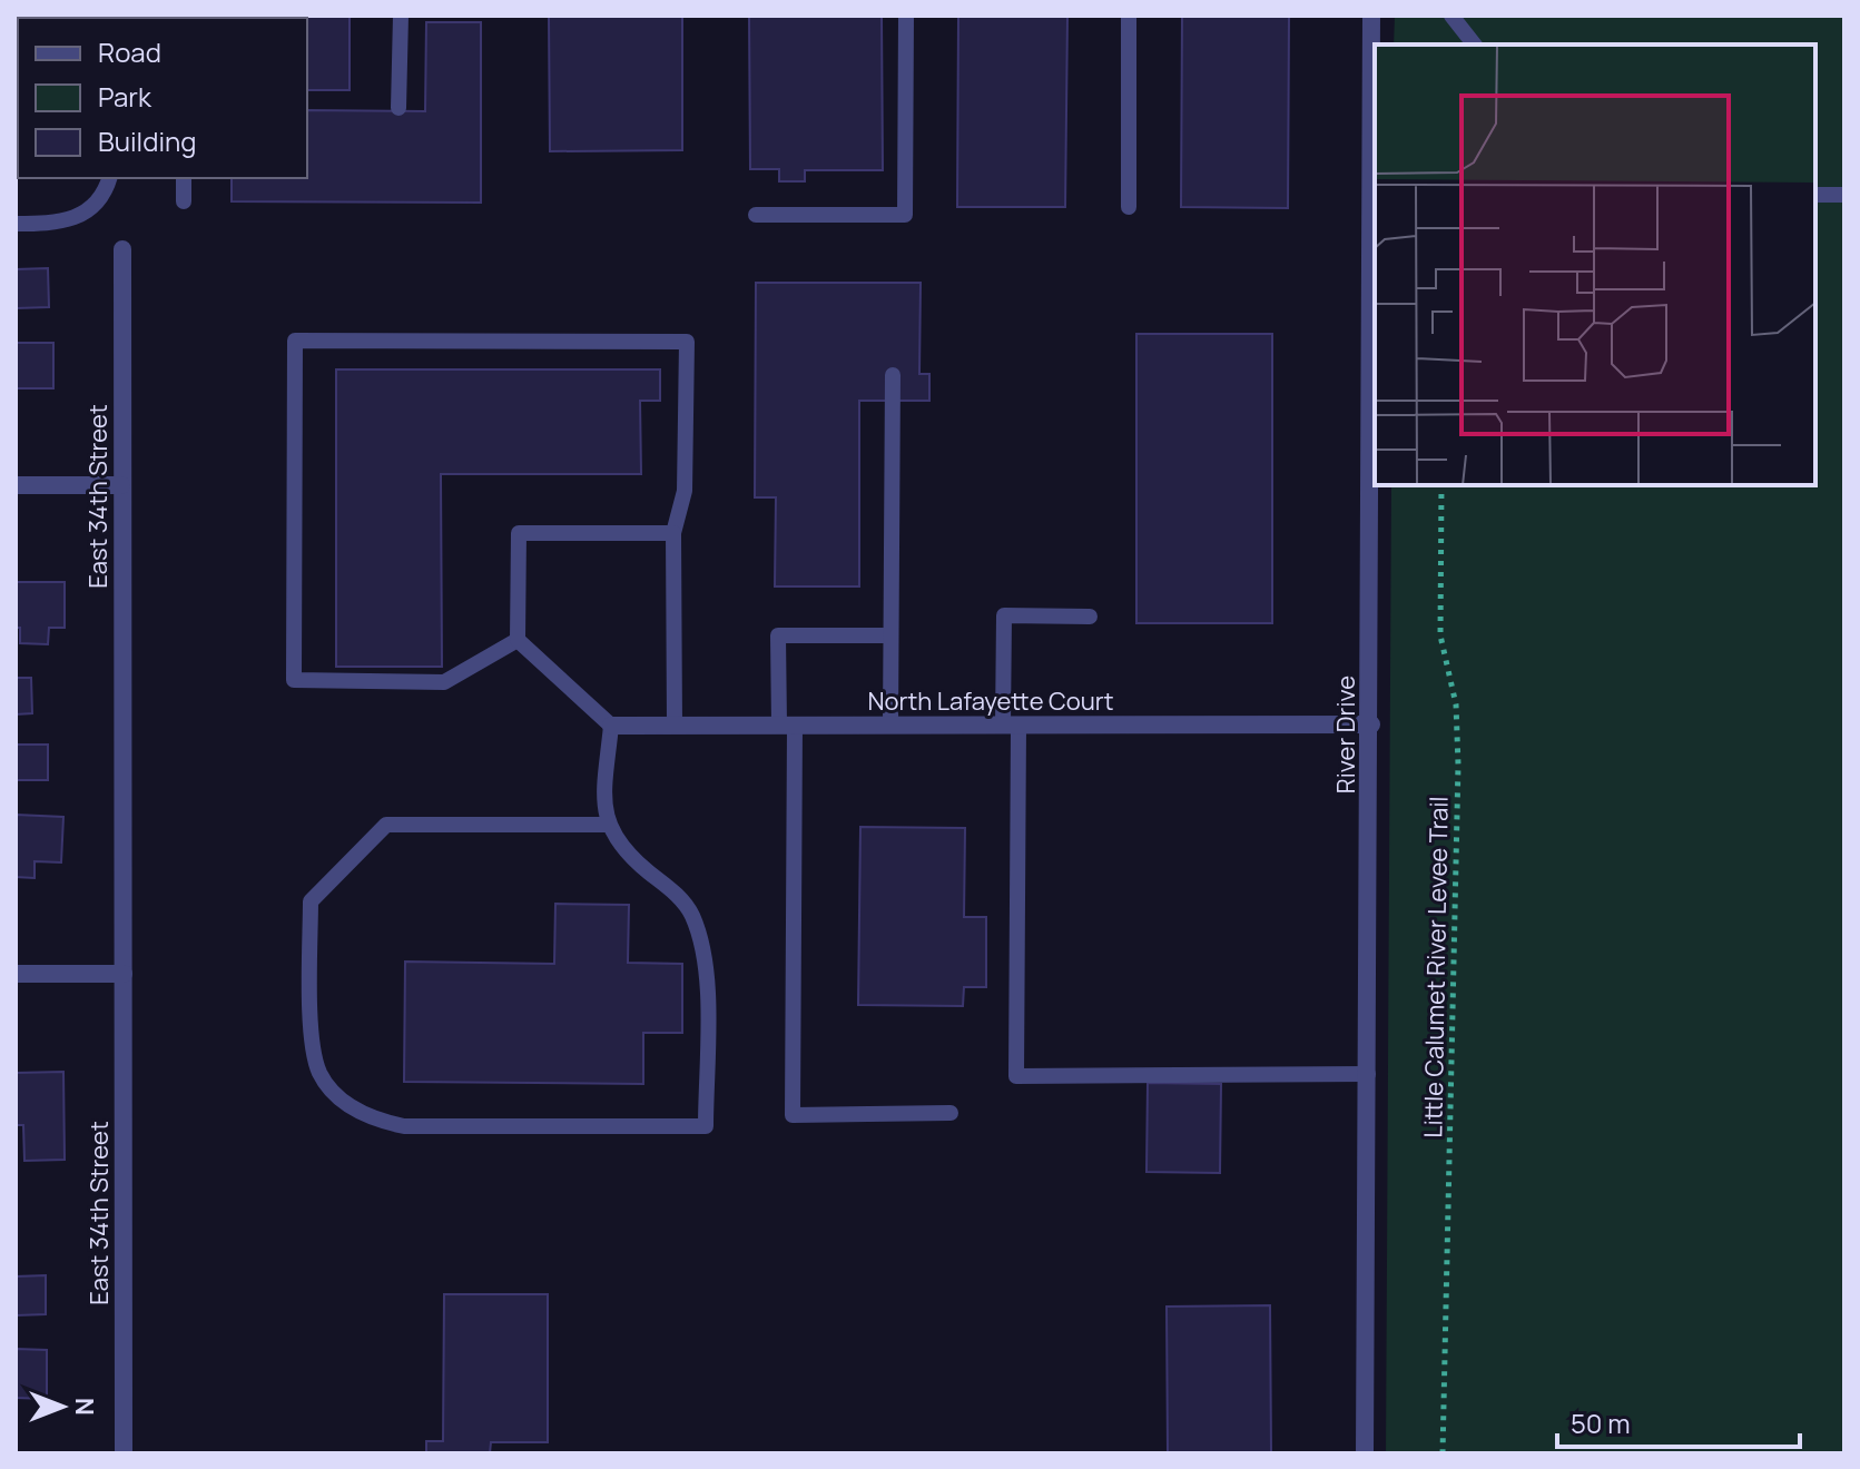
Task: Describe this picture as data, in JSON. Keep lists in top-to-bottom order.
{
  "streets": {
    "street": ["East 34th Street", "North Lafayette Court", "River Drive"],
    "path": ["Little Calumet River Levee Trail"]
  },
  "crossings": [
    ["North Lafayette Court", "River Drive"]
  ],
  "legend": ["Road", "Park", "Building"],
  "scale_bar": "50 m",
  "north": "right"
}
